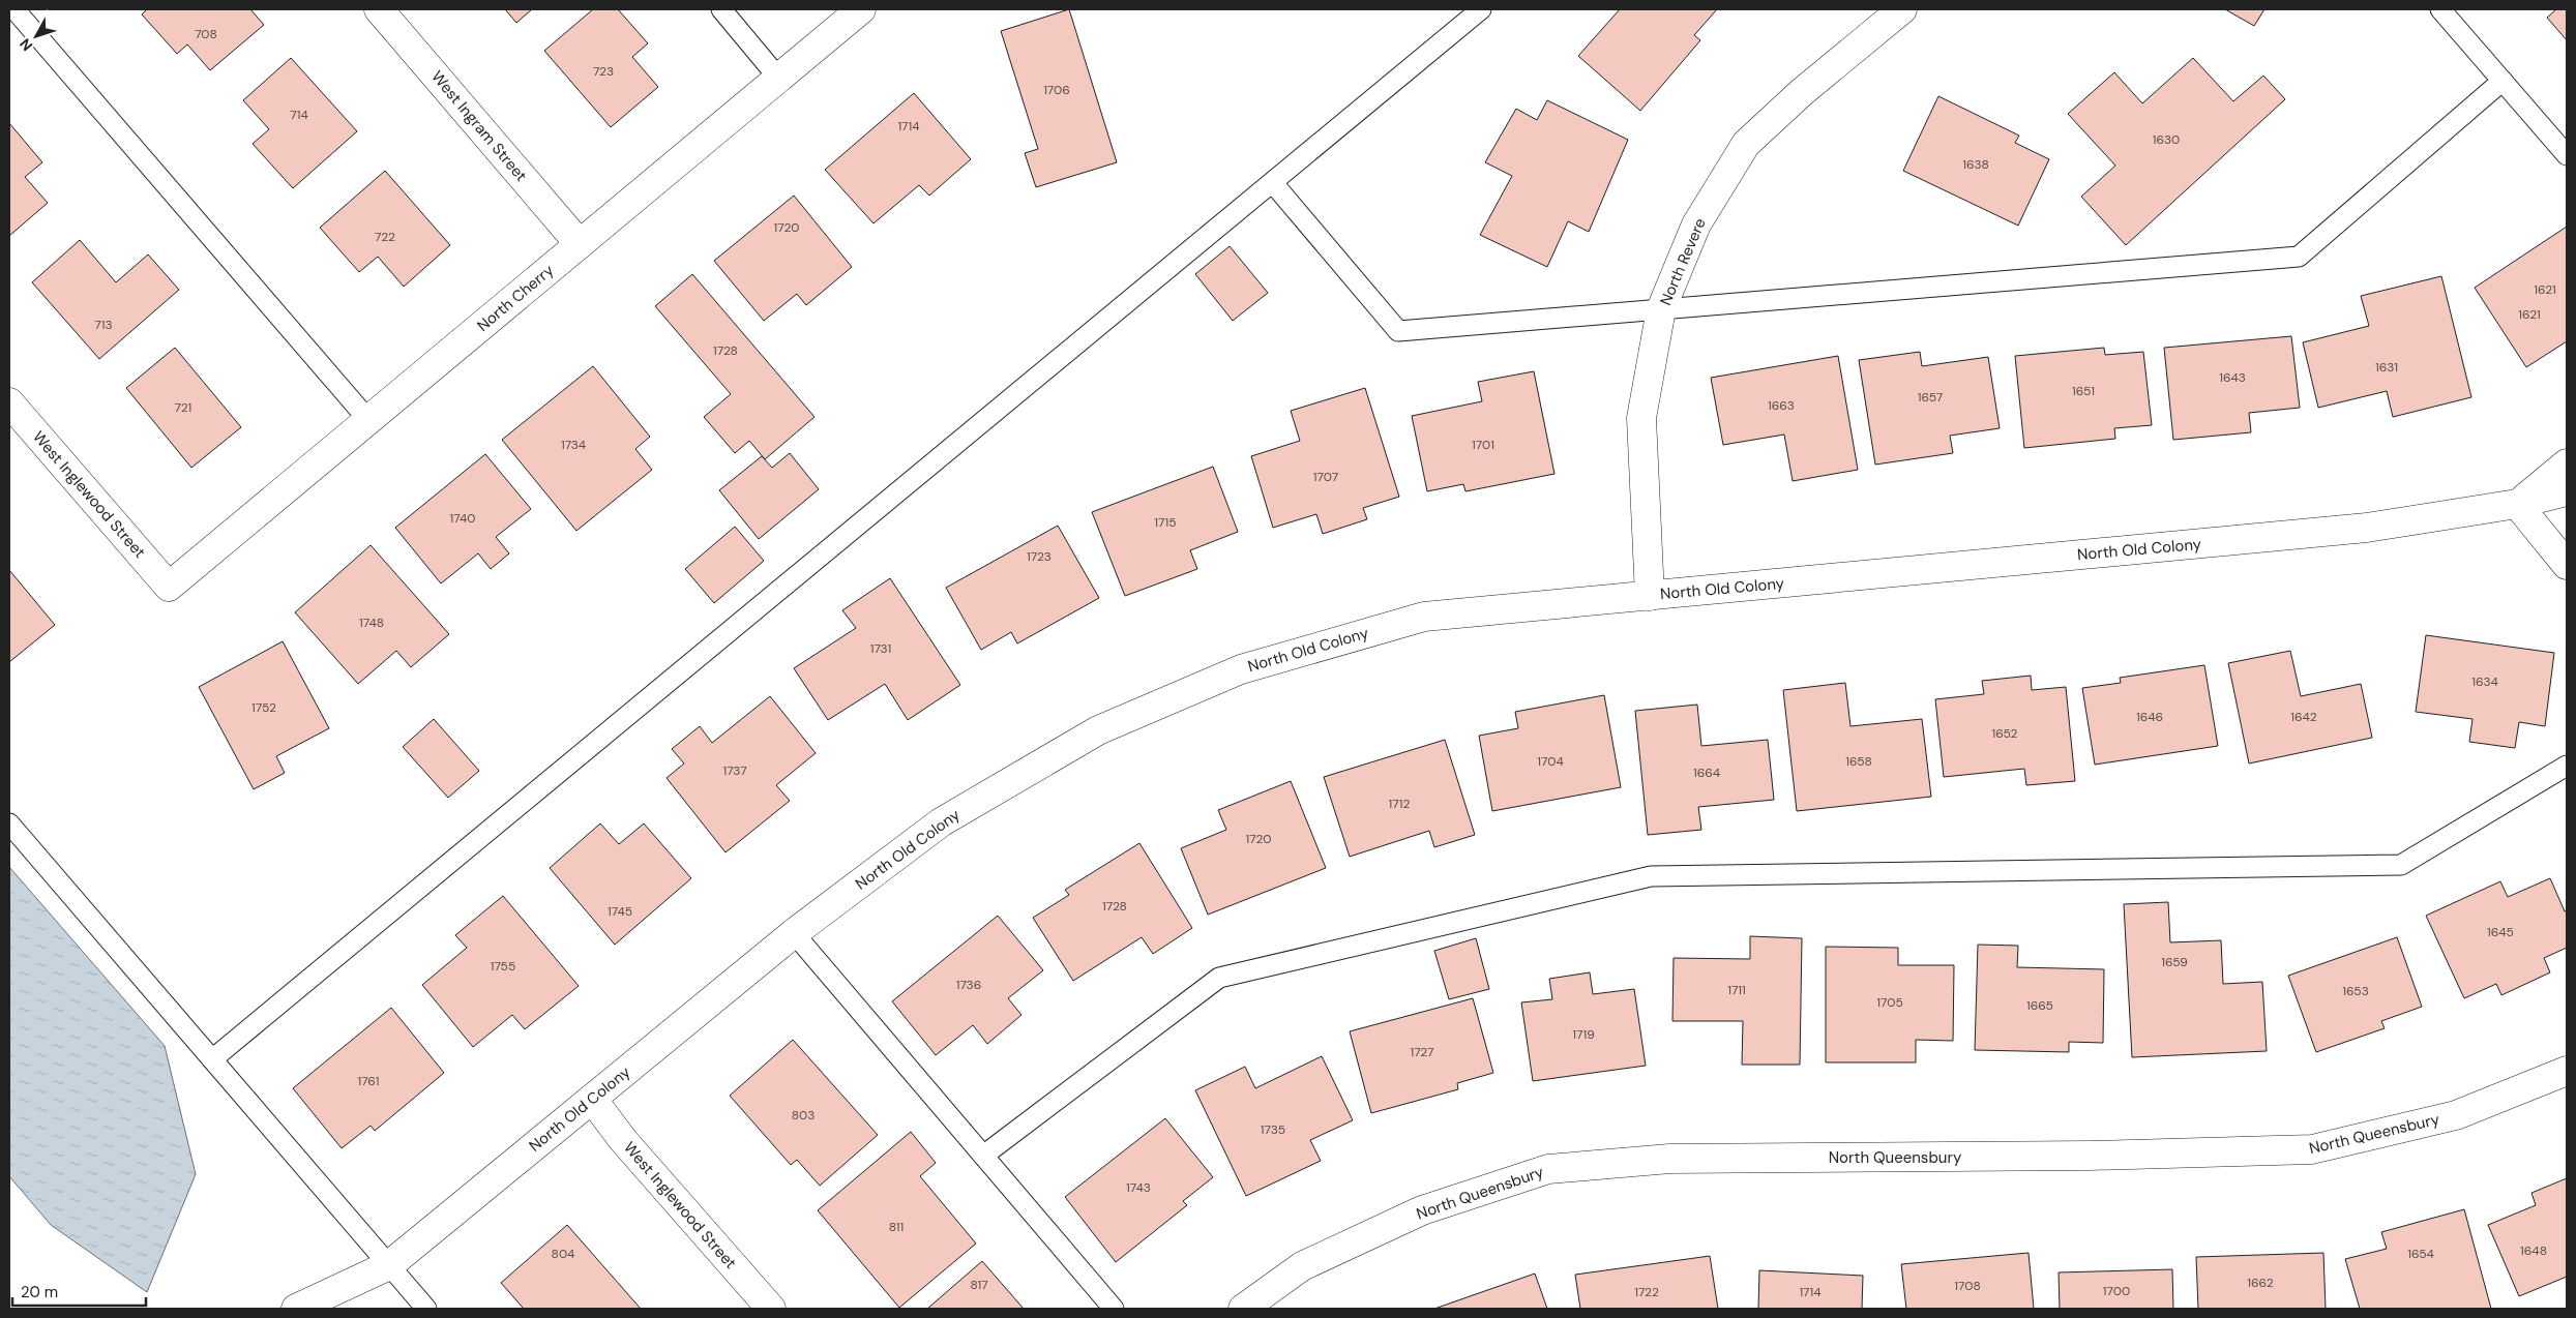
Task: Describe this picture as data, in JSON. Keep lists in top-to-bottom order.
{
  "streets": {
    "street": [
      "West Ingram Street",
      "North Revere",
      "North Cherry",
      "West Inglewood Street",
      "North Old Colony",
      "North Queensbury"
    ]
  },
  "crossings": [
    ["West Ingram Street", "North Cherry"],
    ["North Revere", "North Old Colony"],
    ["North Cherry", "West Inglewood Street"],
    ["West Inglewood Street", "North Old Colony"]
  ],
  "house_numbers": [
    "708",
    "723",
    "1706",
    "714",
    "1714",
    "1630",
    "1638",
    "1720",
    "722",
    "1621",
    "1621",
    "713",
    "1728",
    "1631",
    "1643",
    "1651",
    "1657",
    "1663",
    "721",
    "1734",
    "1701",
    "1707",
    "1740",
    "1715",
    "1723",
    "1748",
    "1731",
    "1634",
    "1752",
    "1646",
    "1642",
    "1652",
    "1704",
    "1658",
    "1737",
    "1664",
    "1712",
    "1720",
    "1728",
    "1745",
    "1645",
    "1659",
    "1755",
    "1736",
    "1711",
    "1653",
    "1705",
    "1665",
    "1719",
    "1727",
    "1761",
    "803",
    "1735",
    "1743",
    "811",
    "1648",
    "804",
    "1654",
    "1662",
    "817",
    "1708",
    "1700",
    "1722",
    "1714"
  ],
  "scale_bar": "20 m",
  "north": "bottom left"
}
